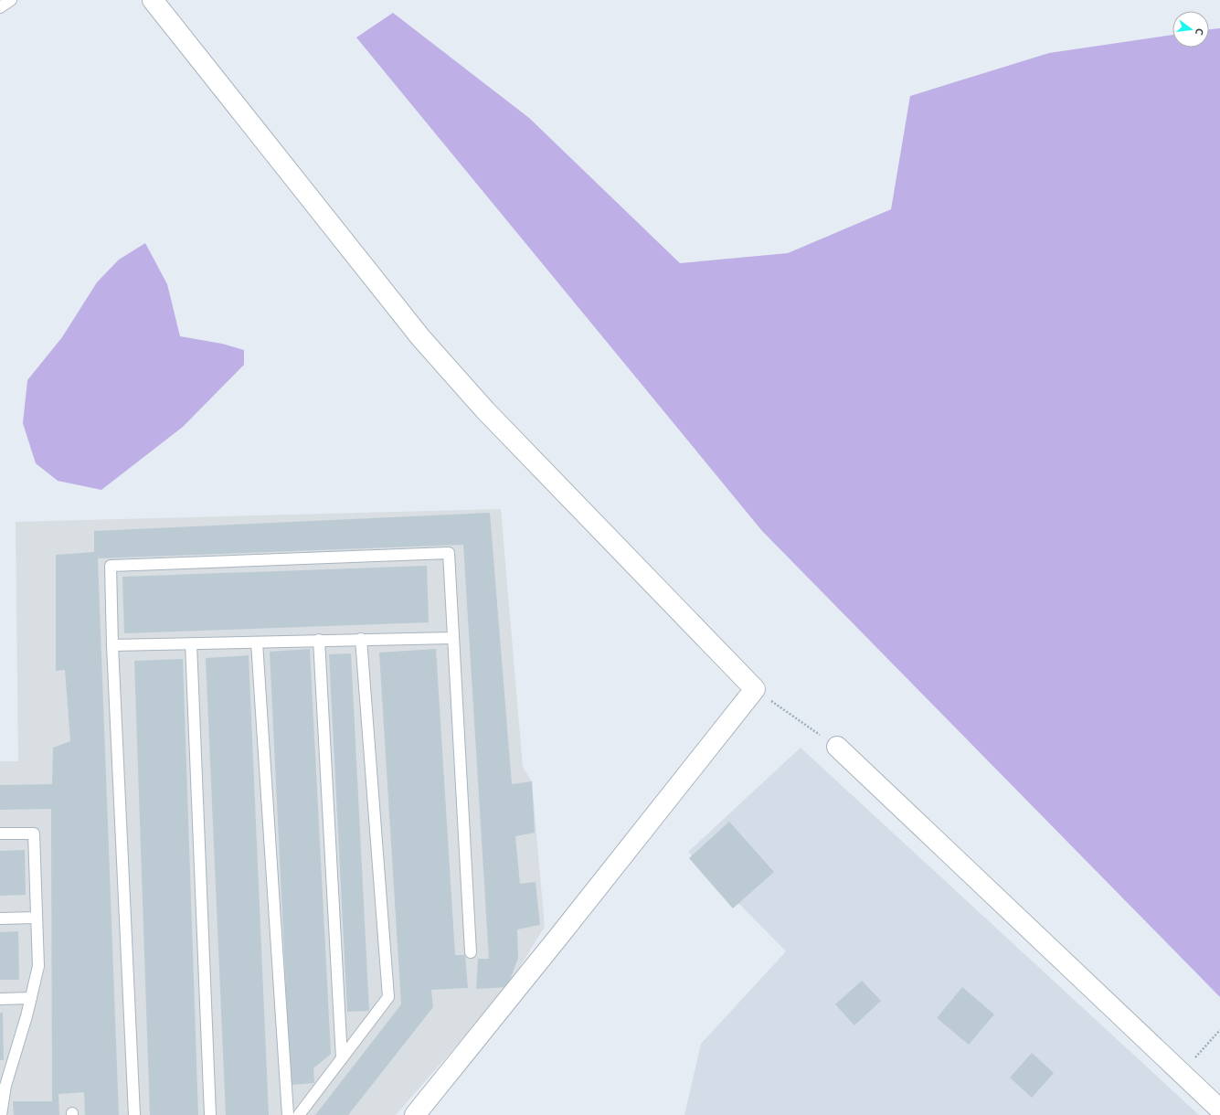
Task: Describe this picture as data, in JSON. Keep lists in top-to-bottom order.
{
  "north": "right"
}
